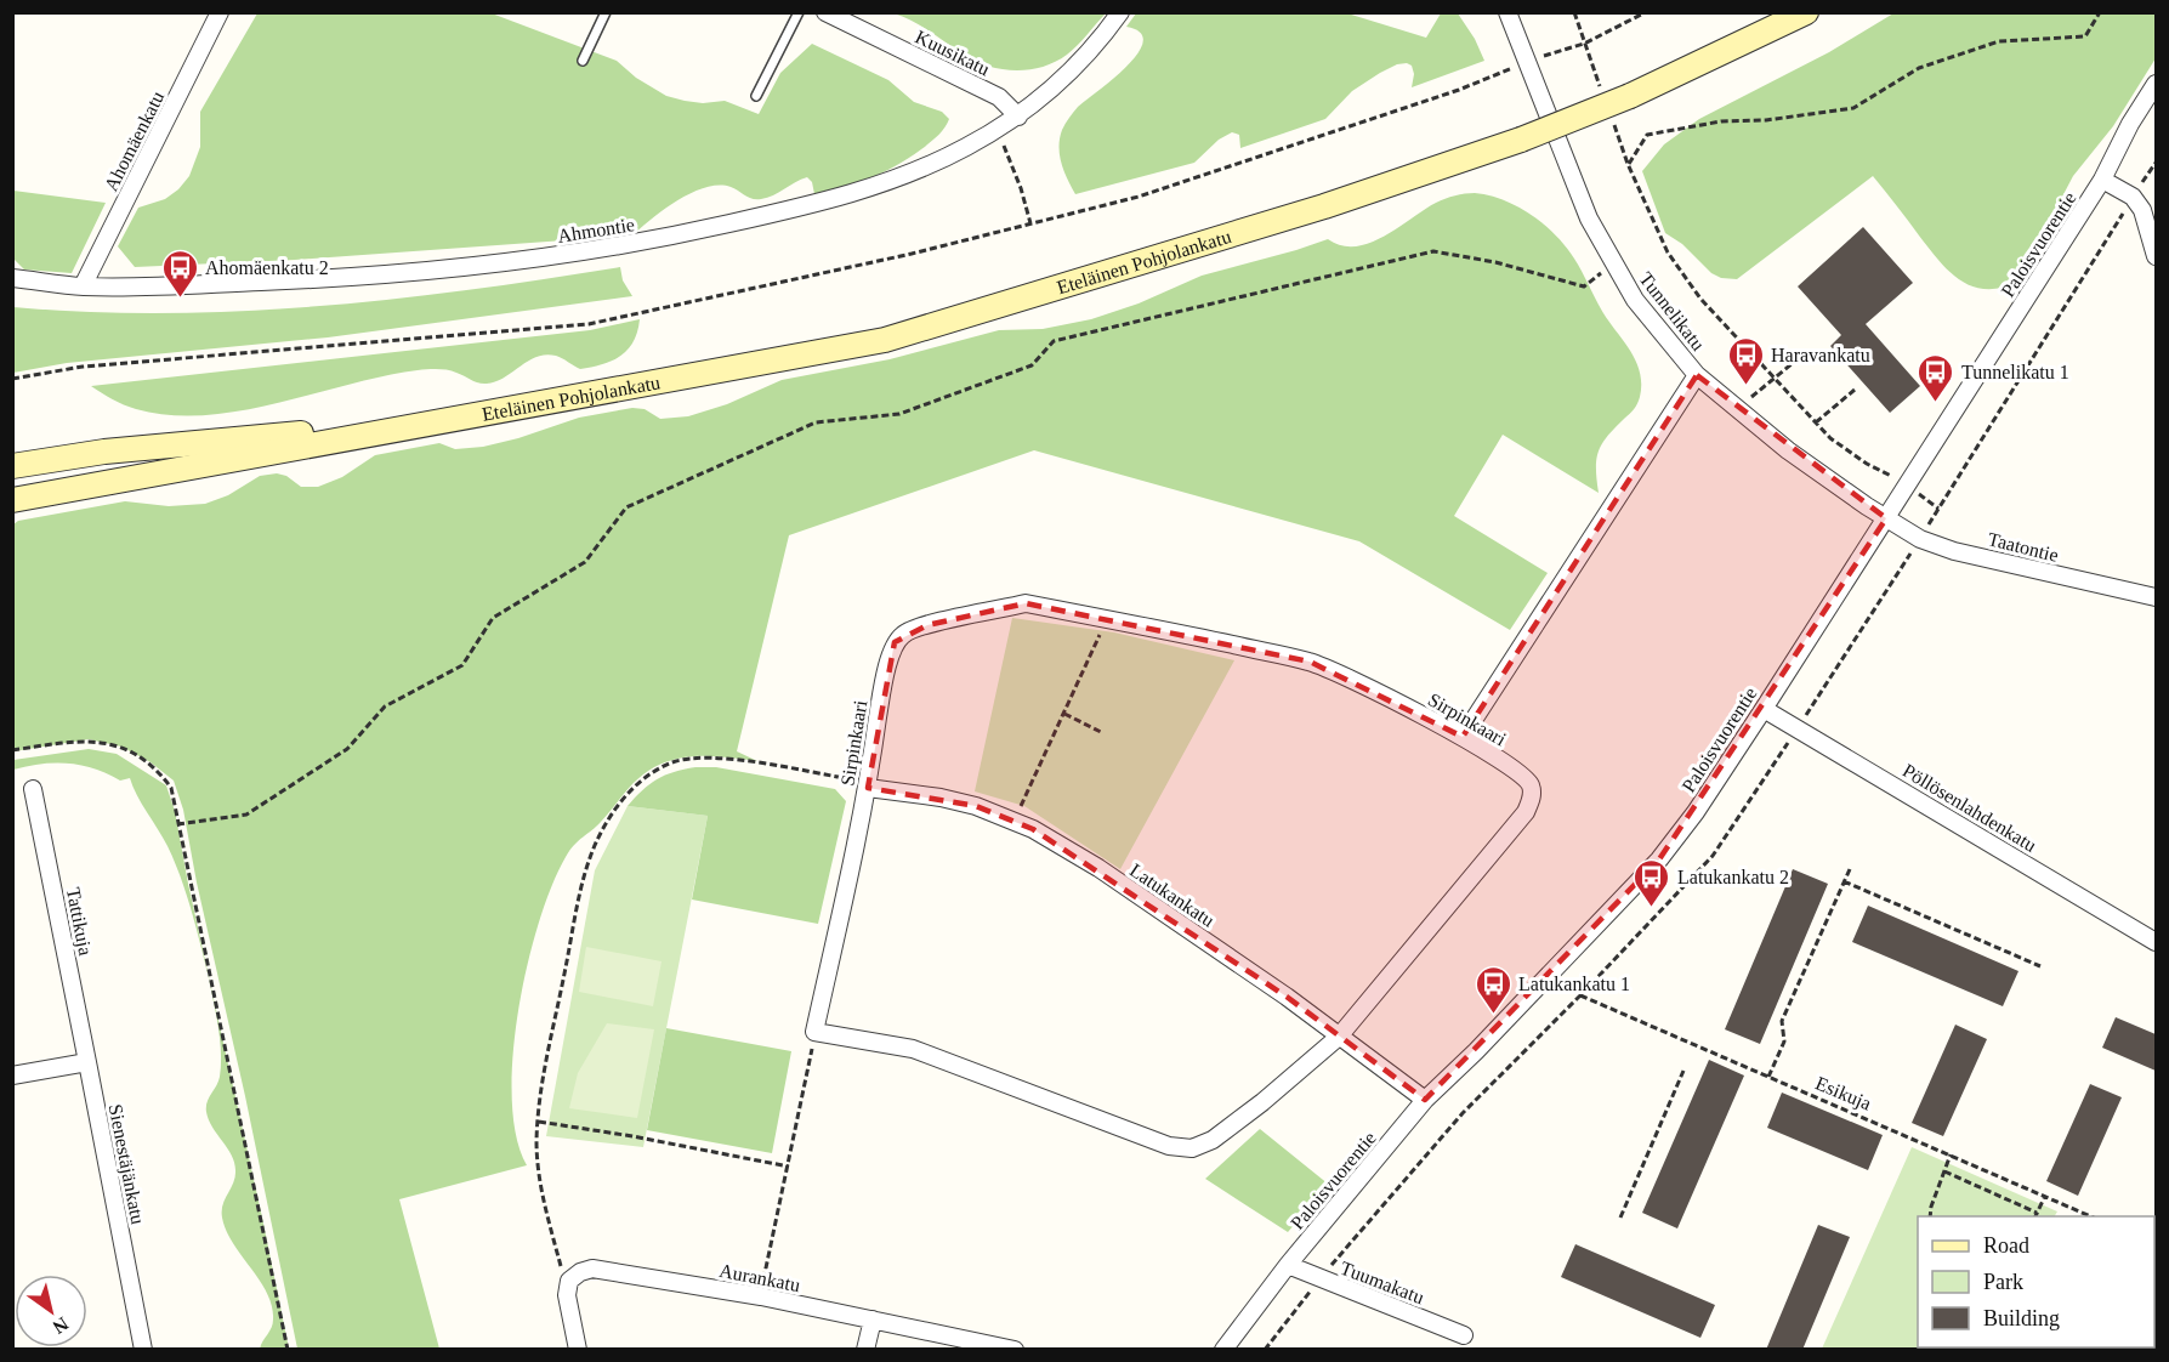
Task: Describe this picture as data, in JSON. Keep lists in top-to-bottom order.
{
  "streets": {
    "main road": ["Eteläinen Pohjolankatu"],
    "street": [
      "Kuusikatu",
      "Ahomäenkatu",
      "Ahmontie",
      "Paloisvuorentie",
      "Tunnelikatu",
      "Taatontie",
      "Sirpinkaari",
      "Pöllösenlahdenkatu",
      "Latukankatu",
      "Tattikuja",
      "Sienestäjänkatu",
      "Aurankatu",
      "Tuumakatu"
    ],
    "path": ["Esikuja"]
  },
  "crossings": [
    ["Kuusikatu", "Ahmontie"],
    ["Ahomäenkatu", "Ahmontie"],
    ["Paloisvuorentie", "Tunnelikatu"],
    ["Paloisvuorentie", "Taatontie"],
    ["Paloisvuorentie", "Pöllösenlahdenkatu"],
    ["Paloisvuorentie", "Latukankatu"],
    ["Paloisvuorentie", "Tuumakatu"],
    ["Tunnelikatu", "Taatontie"],
    ["Sirpinkaari", "Latukankatu"],
    ["Tattikuja", "Sienestäjänkatu"]
  ],
  "places": {
    "bus stop": [
      "Ahomäenkatu 2",
      "Haravankatu",
      "Tunnelikatu 1",
      "Latukankatu 2",
      "Latukankatu 1"
    ]
  },
  "legend": ["Road", "Park", "Building"],
  "north": "bottom right"
}
